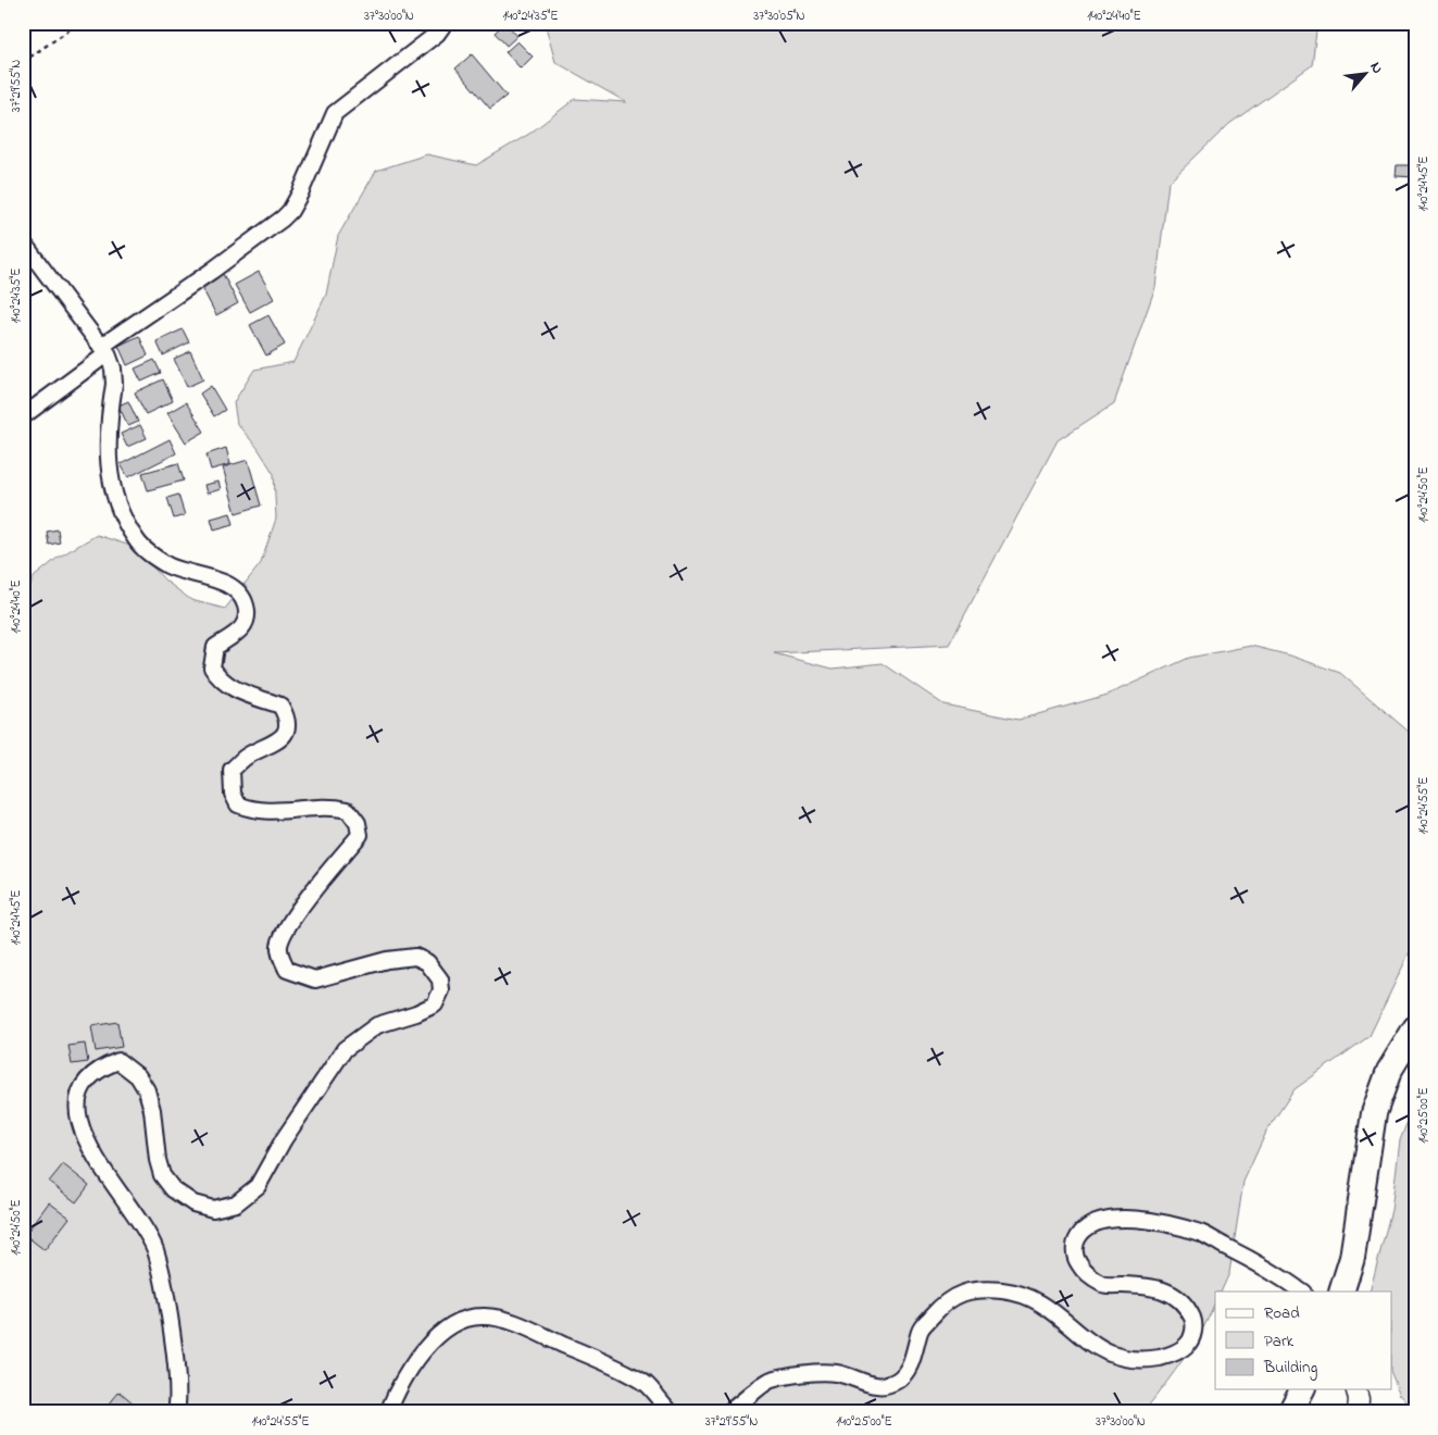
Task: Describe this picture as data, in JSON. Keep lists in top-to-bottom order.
{
  "legend": ["Road", "Park", "Building"],
  "north": "top right",
  "coordinates": [
    "37°30'00\"N",
    "140°24'35\"E",
    "37°30'05\"N",
    "140°24'40\"E",
    "37°29'55\"N",
    "140°24'45\"E",
    "140°24'50\"E",
    "140°24'55\"E",
    "140°25'00\"E"
  ]
}
